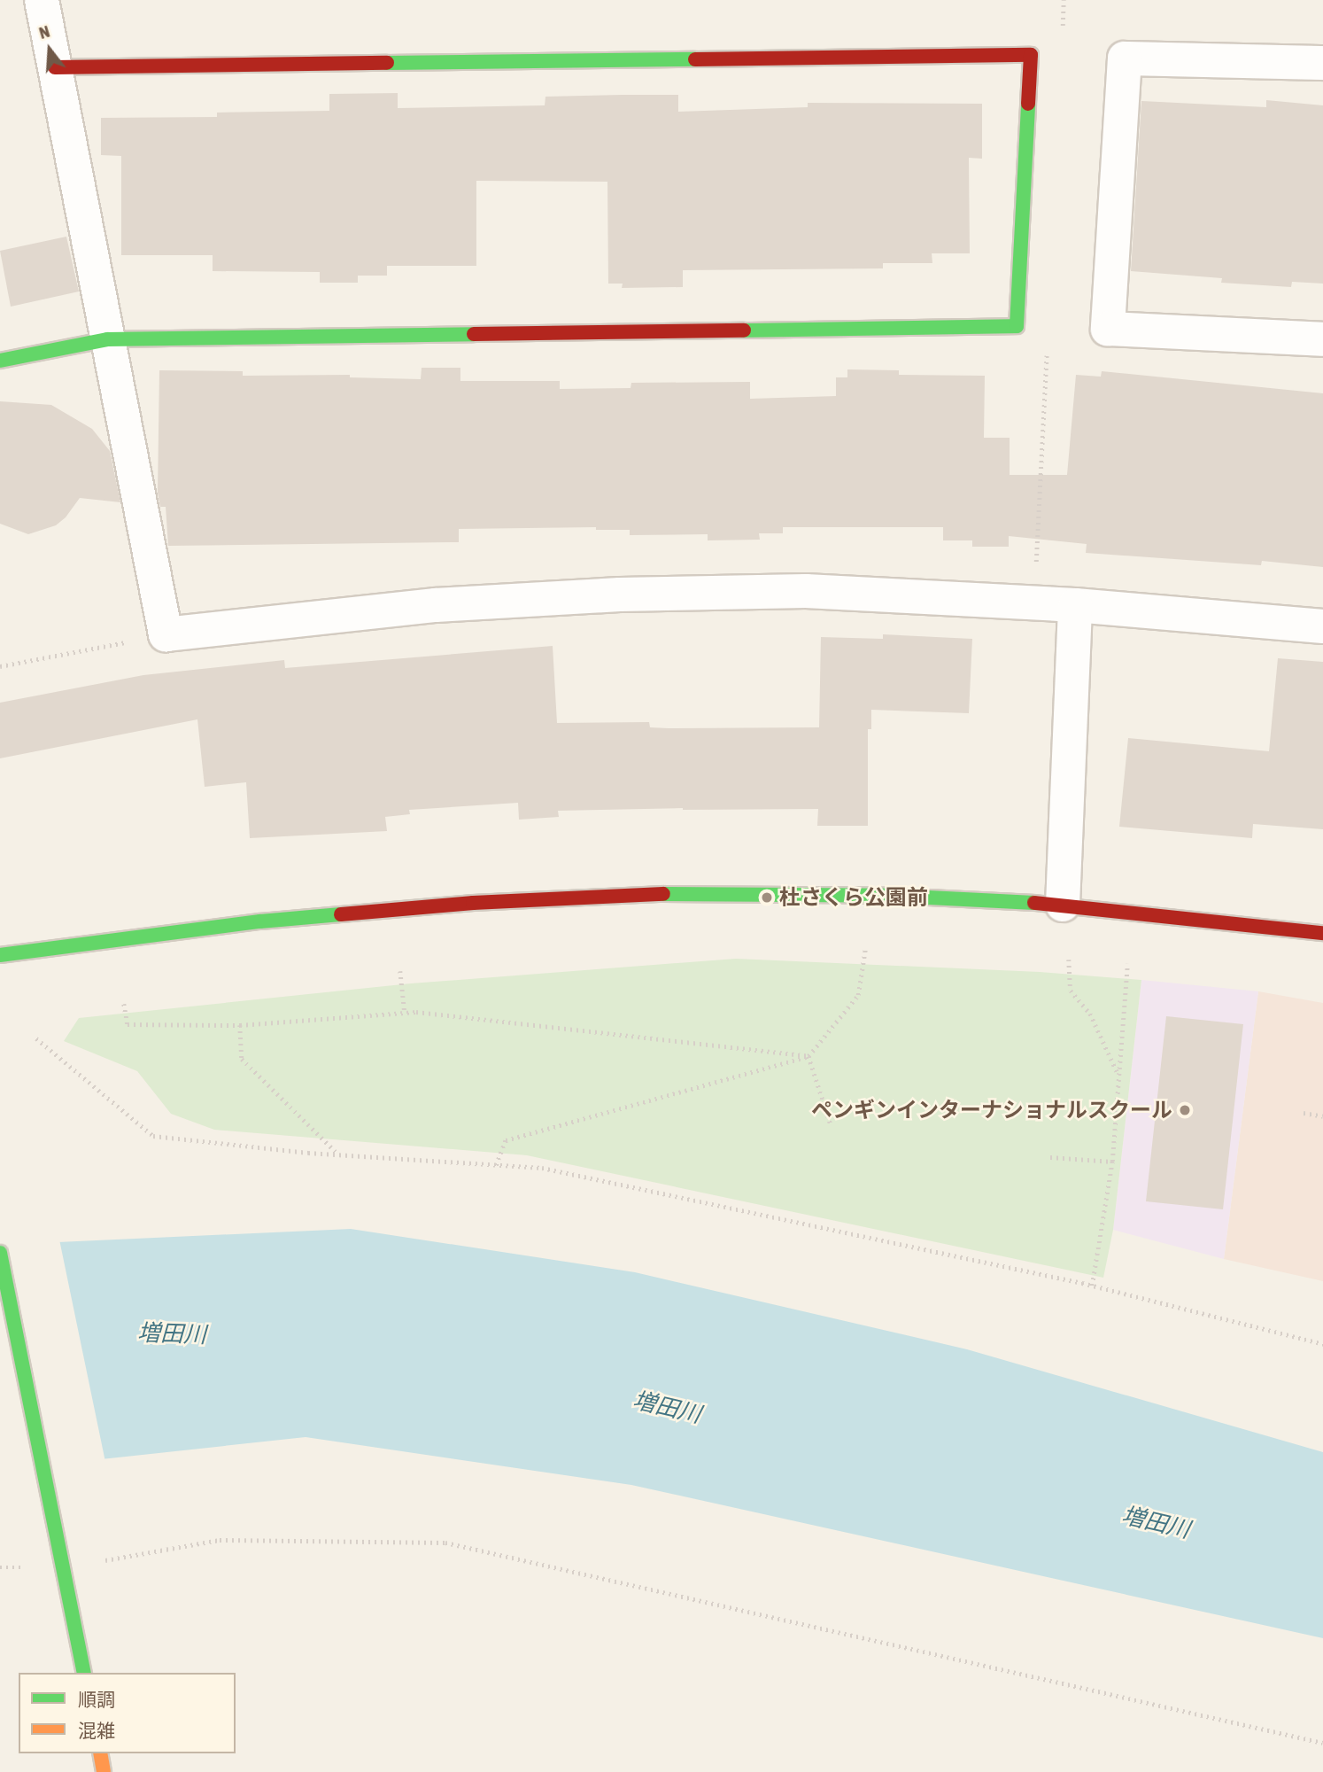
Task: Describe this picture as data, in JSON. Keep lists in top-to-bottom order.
{
  "water": ["増田川"],
  "places": ["杜さくら公園前", "ペンギンインターナショナルスクール"],
  "legend": ["順調", "混雑"],
  "north": "top"
}
